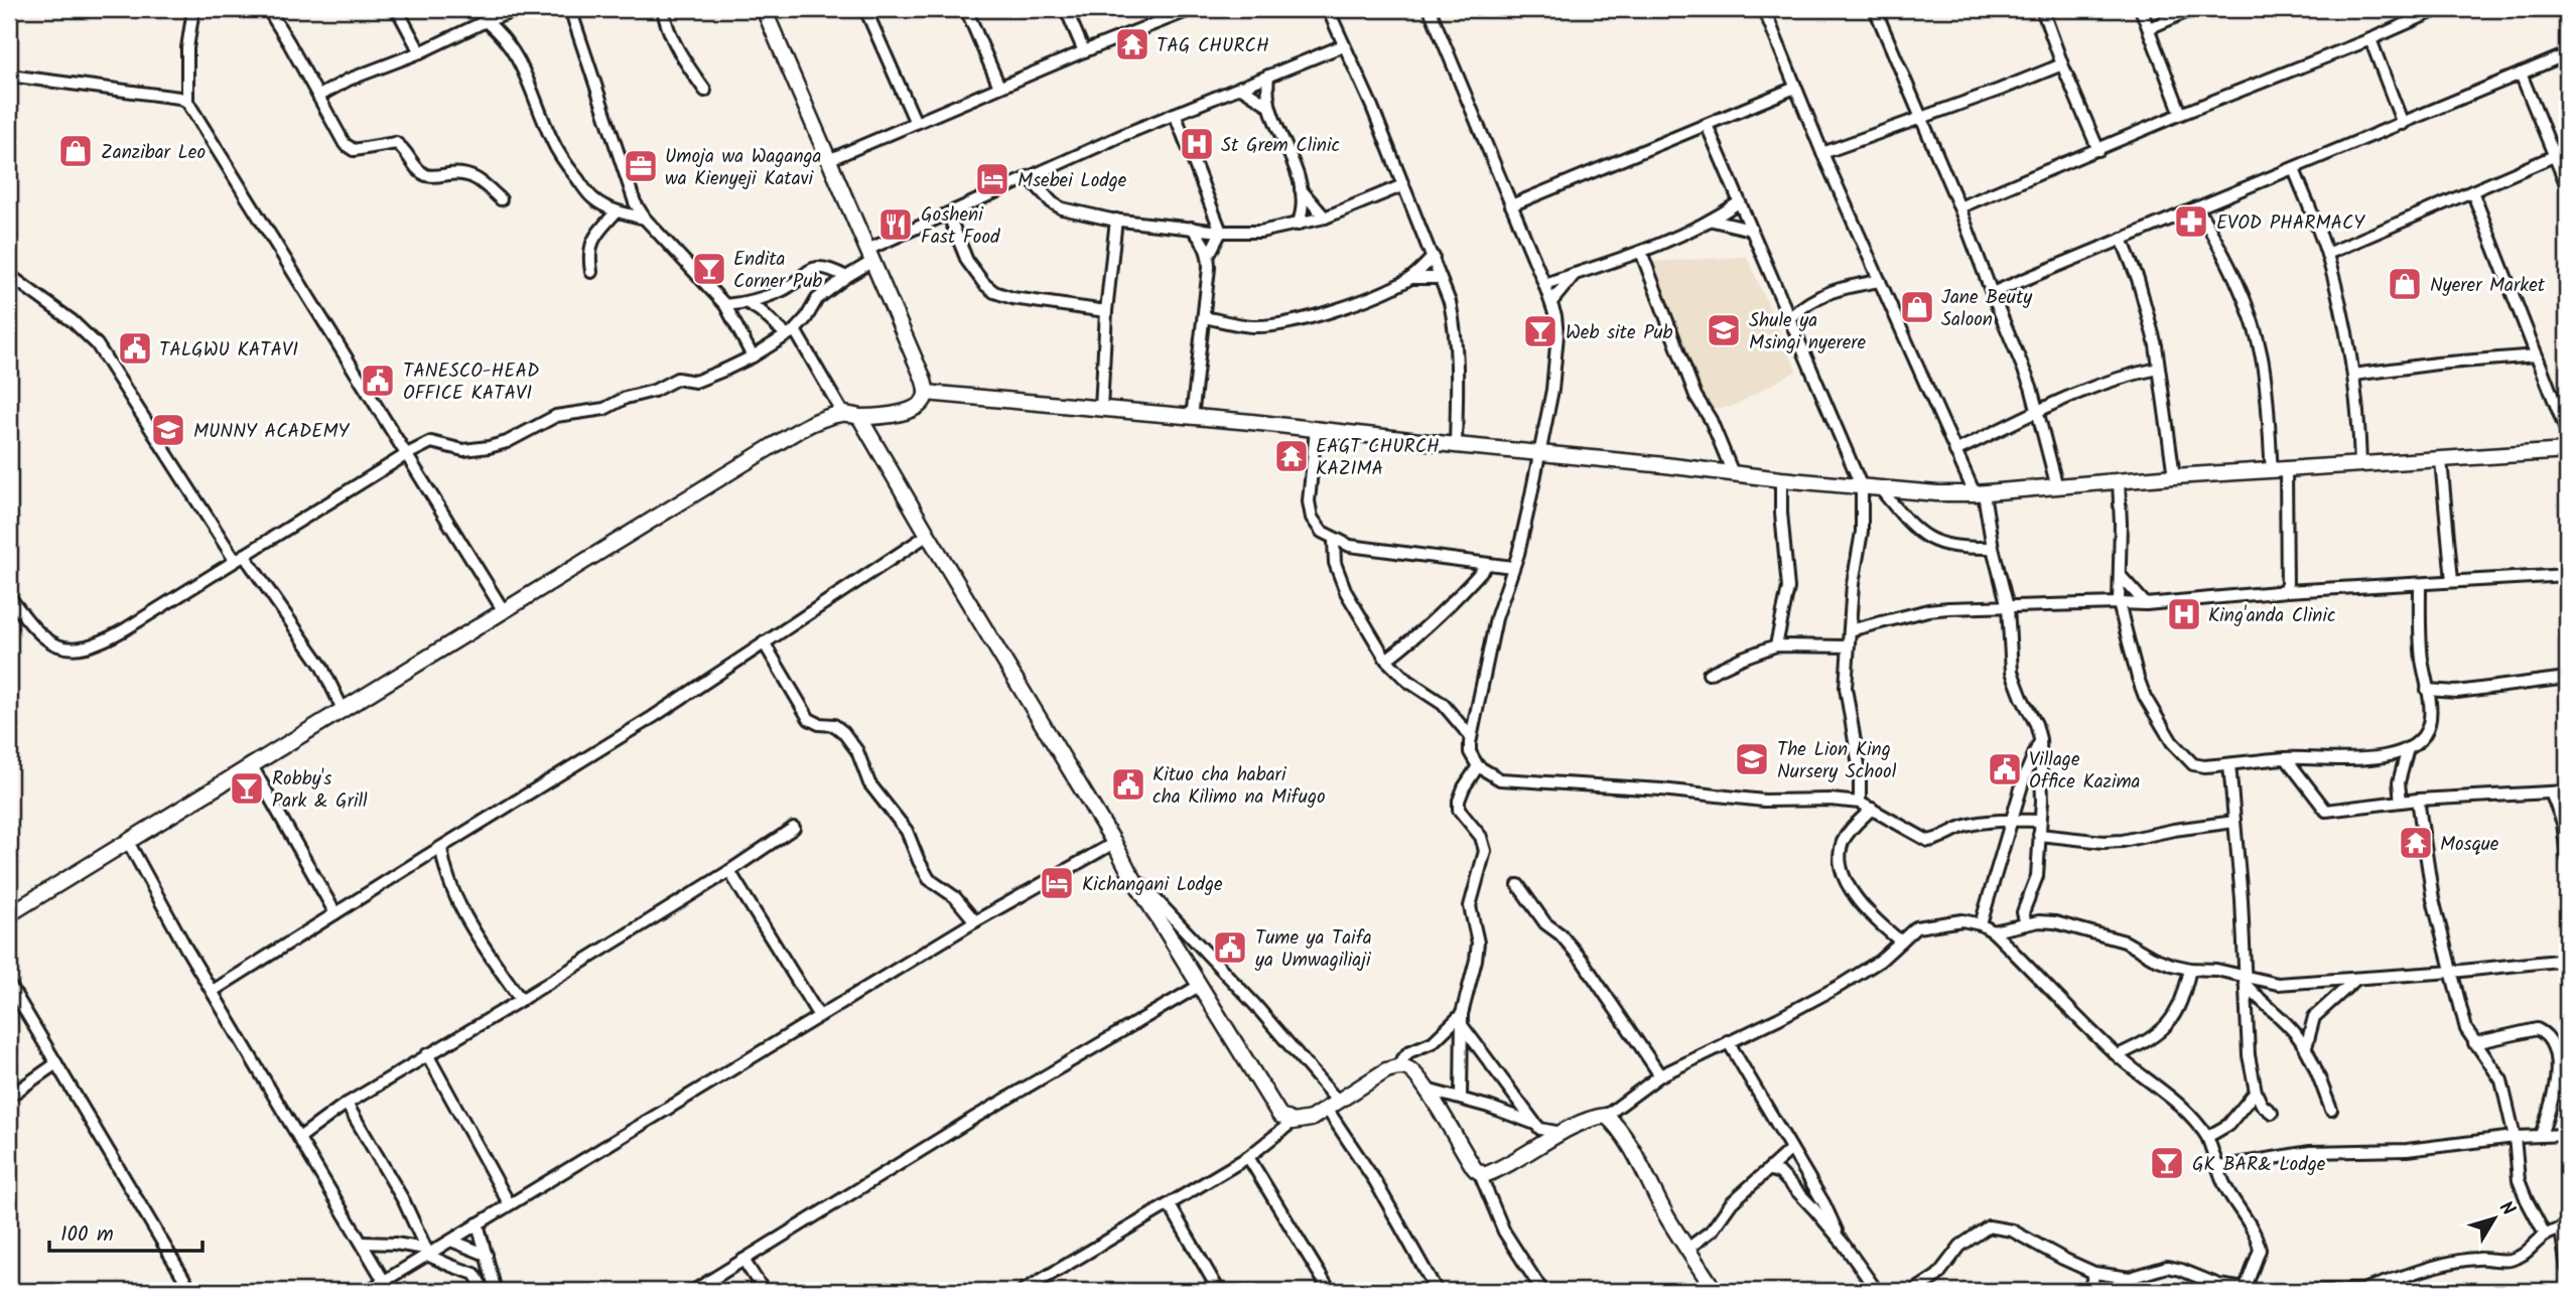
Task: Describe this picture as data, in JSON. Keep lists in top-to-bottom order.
{
  "places": {
    "temple": ["TAG CHURCH", "EAGT CHURCH KAZIMA", "Mosque"],
    "hospital": ["St Grem Clinic", "King'anda Clinic"],
    "shop": ["Zanzibar Leo", "Nyerer Market", "Jane Beuty Saloon"],
    "office": ["Umoja wa Waganga wa Kienyeji Katavi"],
    "hotel": ["Msebei Lodge", "Kichangani Lodge"],
    "pharmacy": ["EVOD PHARMACY"],
    "restaurant": ["Gosheni Fast Food"],
    "bar": [
      "Endita Corner Pub",
      "Web site Pub",
      "Robby's Park & Grill",
      "GK BAR& Lodge"
    ],
    "school or university": ["Shule ya Msingi nyerere", "MUNNY ACADEMY", "The Lion King Nursery School"],
    "public building": [
      "TALGWU KATAVI",
      "TANESCO-HEAD OFFICE KATAVI",
      "Village Office Kazima",
      "Kituo cha habari cha Kilimo na Mifugo",
      "Tume ya Taifa ya Umwagiliaji"
    ]
  },
  "scale_bar": "100 m",
  "north": "top right"
}
